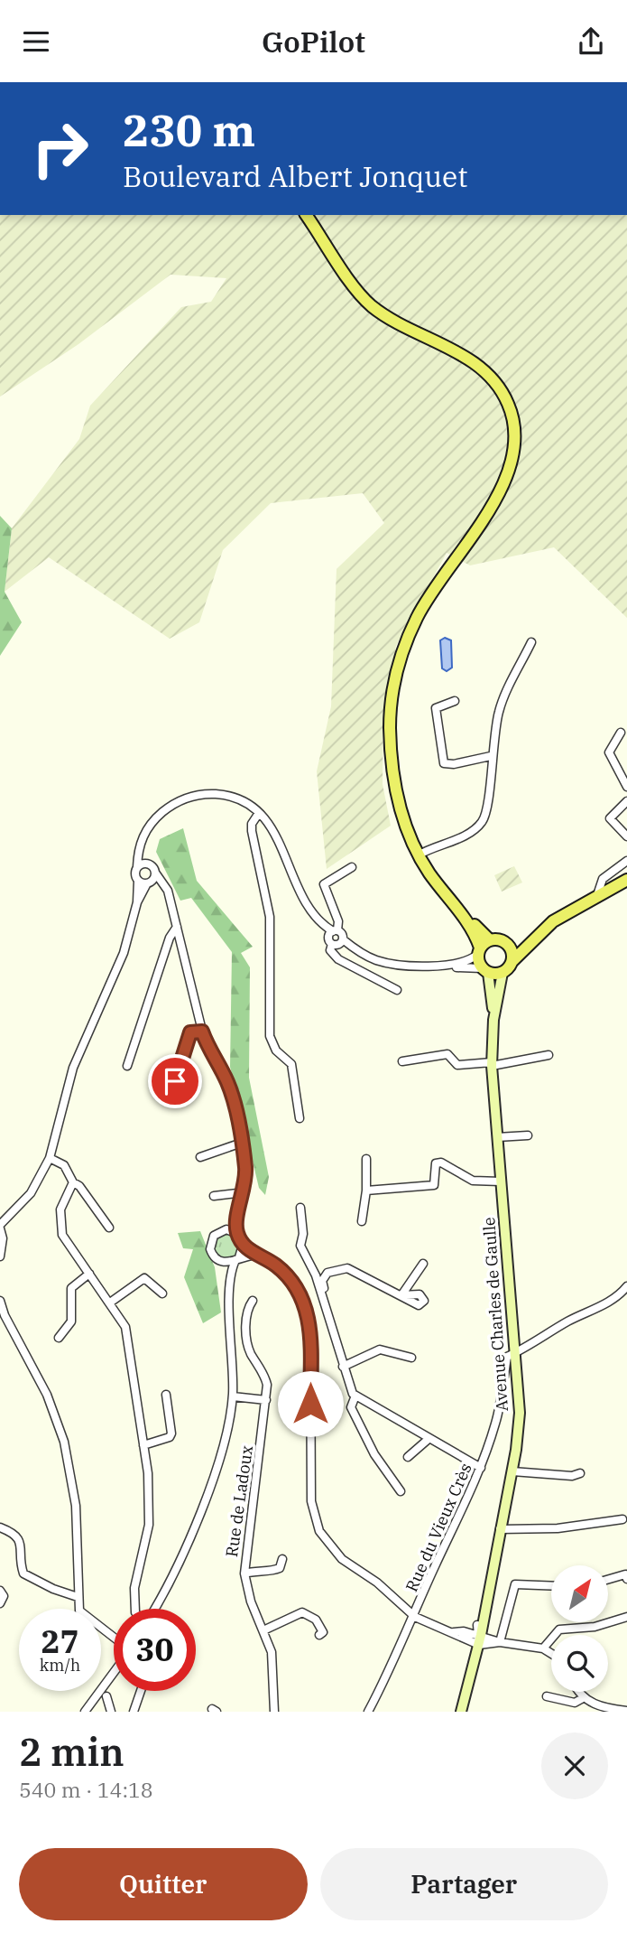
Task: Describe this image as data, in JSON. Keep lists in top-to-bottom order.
{
  "streets": {
    "main road": ["Avenue Charles de Gaulle"],
    "street": ["Rue de Ladoux", "Rue du Vieux Crès"]
  },
  "crossings": [
    ["Avenue Charles de Gaulle", "Rue du Vieux Crès"]
  ],
  "north": "top right",
  "page": {
    "header": "GoPilot",
    "turn": ["230 m", "Boulevard Albert Jonquet"],
    "speed": "27 km/h",
    "limit": "30",
    "heading": ["2 min", "540 m · 14:18"],
    "buttons": ["Quitter", "Partager"]
  }
}
